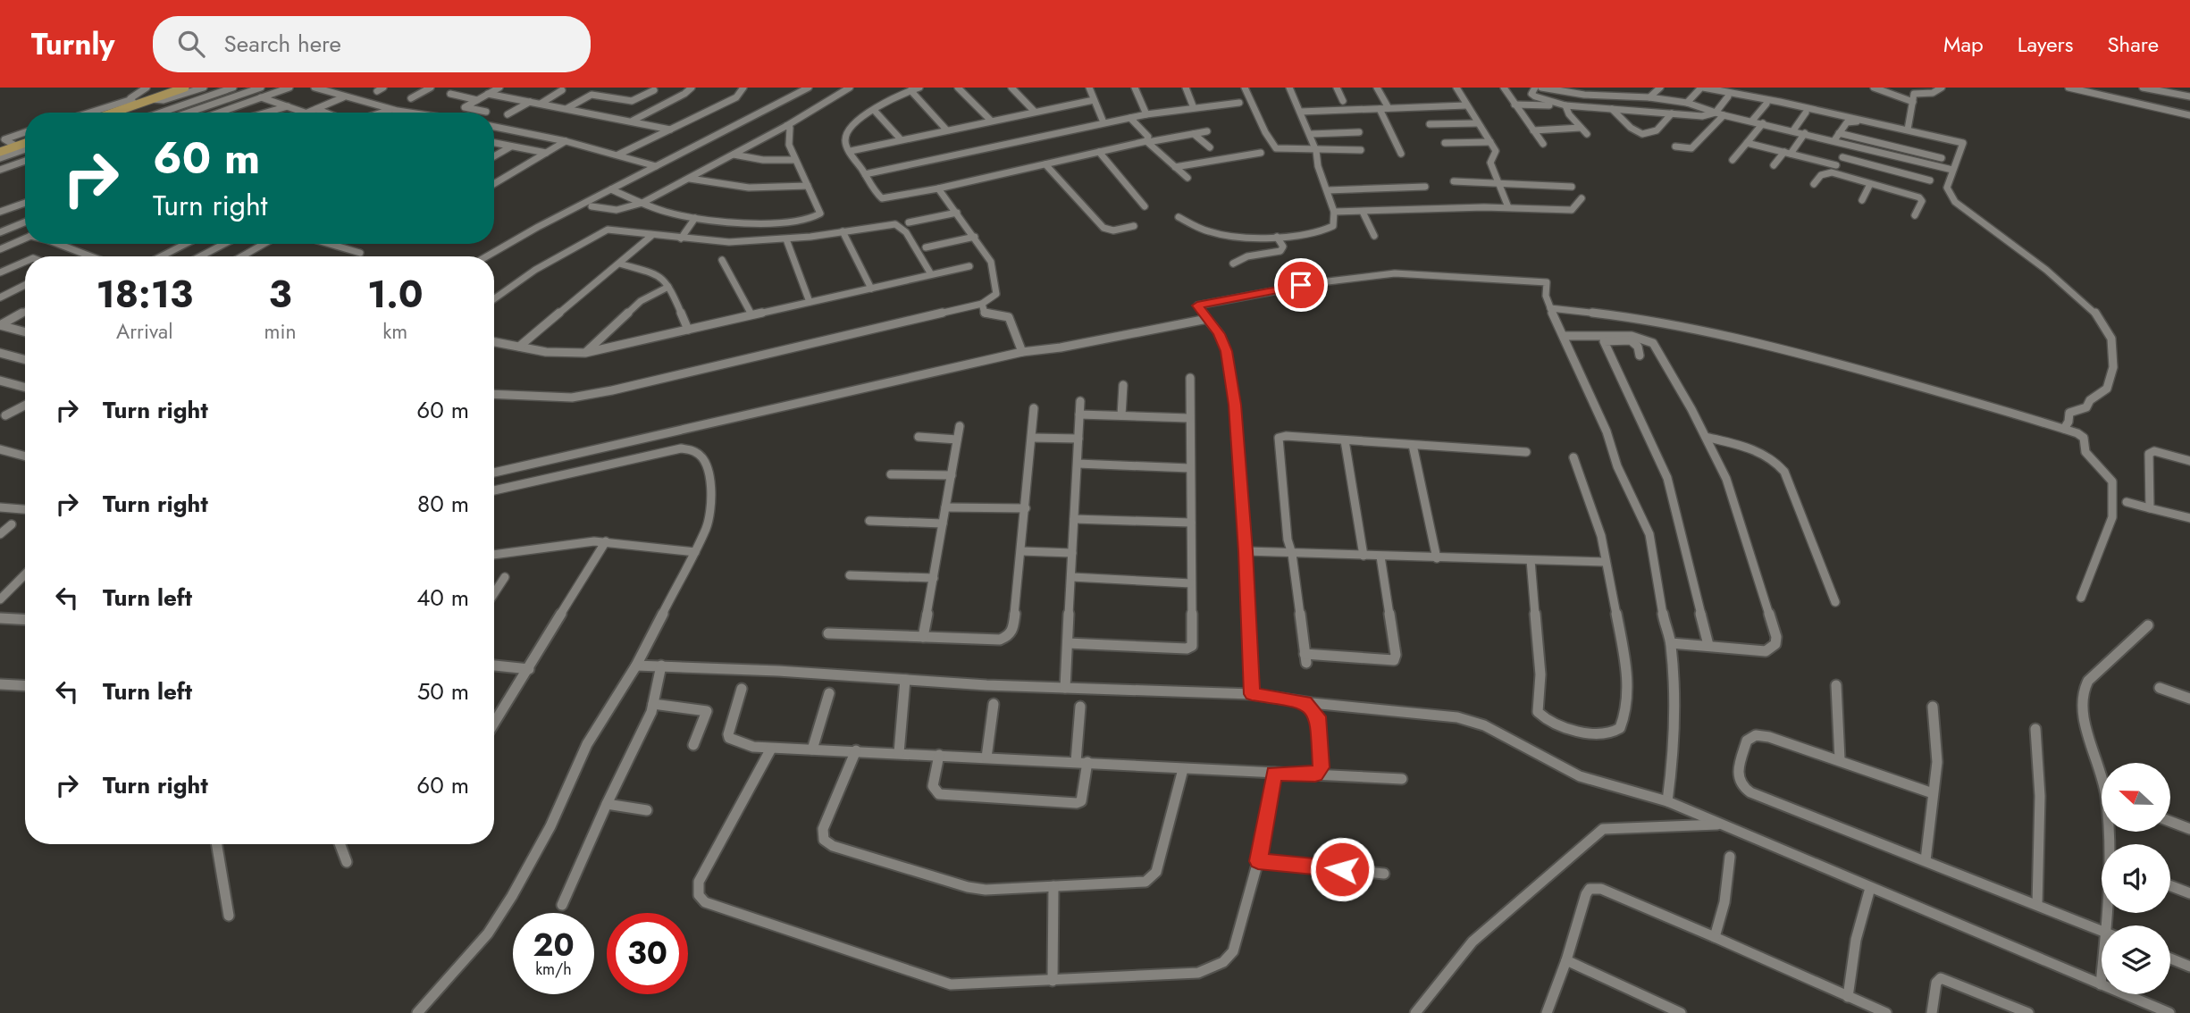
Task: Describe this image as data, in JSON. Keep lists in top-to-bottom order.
{
  "north": "left",
  "page": {
    "header": "Turnly",
    "search": "Search here",
    "nav": ["Map", "Layers", "Share"],
    "turn": ["60 m", "Turn right"],
    "eta": [
      "18:13",
      "Arrival",
      "3",
      "min",
      "1.0",
      "km"
    ],
    "list": [
      {
        "name": "Turn right",
        "value": "60 m"
      },
      {
        "name": "Turn right",
        "value": "80 m"
      },
      {
        "name": "Turn left",
        "value": "40 m"
      },
      {
        "name": "Turn left",
        "value": "50 m"
      },
      {
        "name": "Turn right",
        "value": "60 m"
      }
    ],
    "speed": "20 km/h",
    "limit": "30"
  }
}
